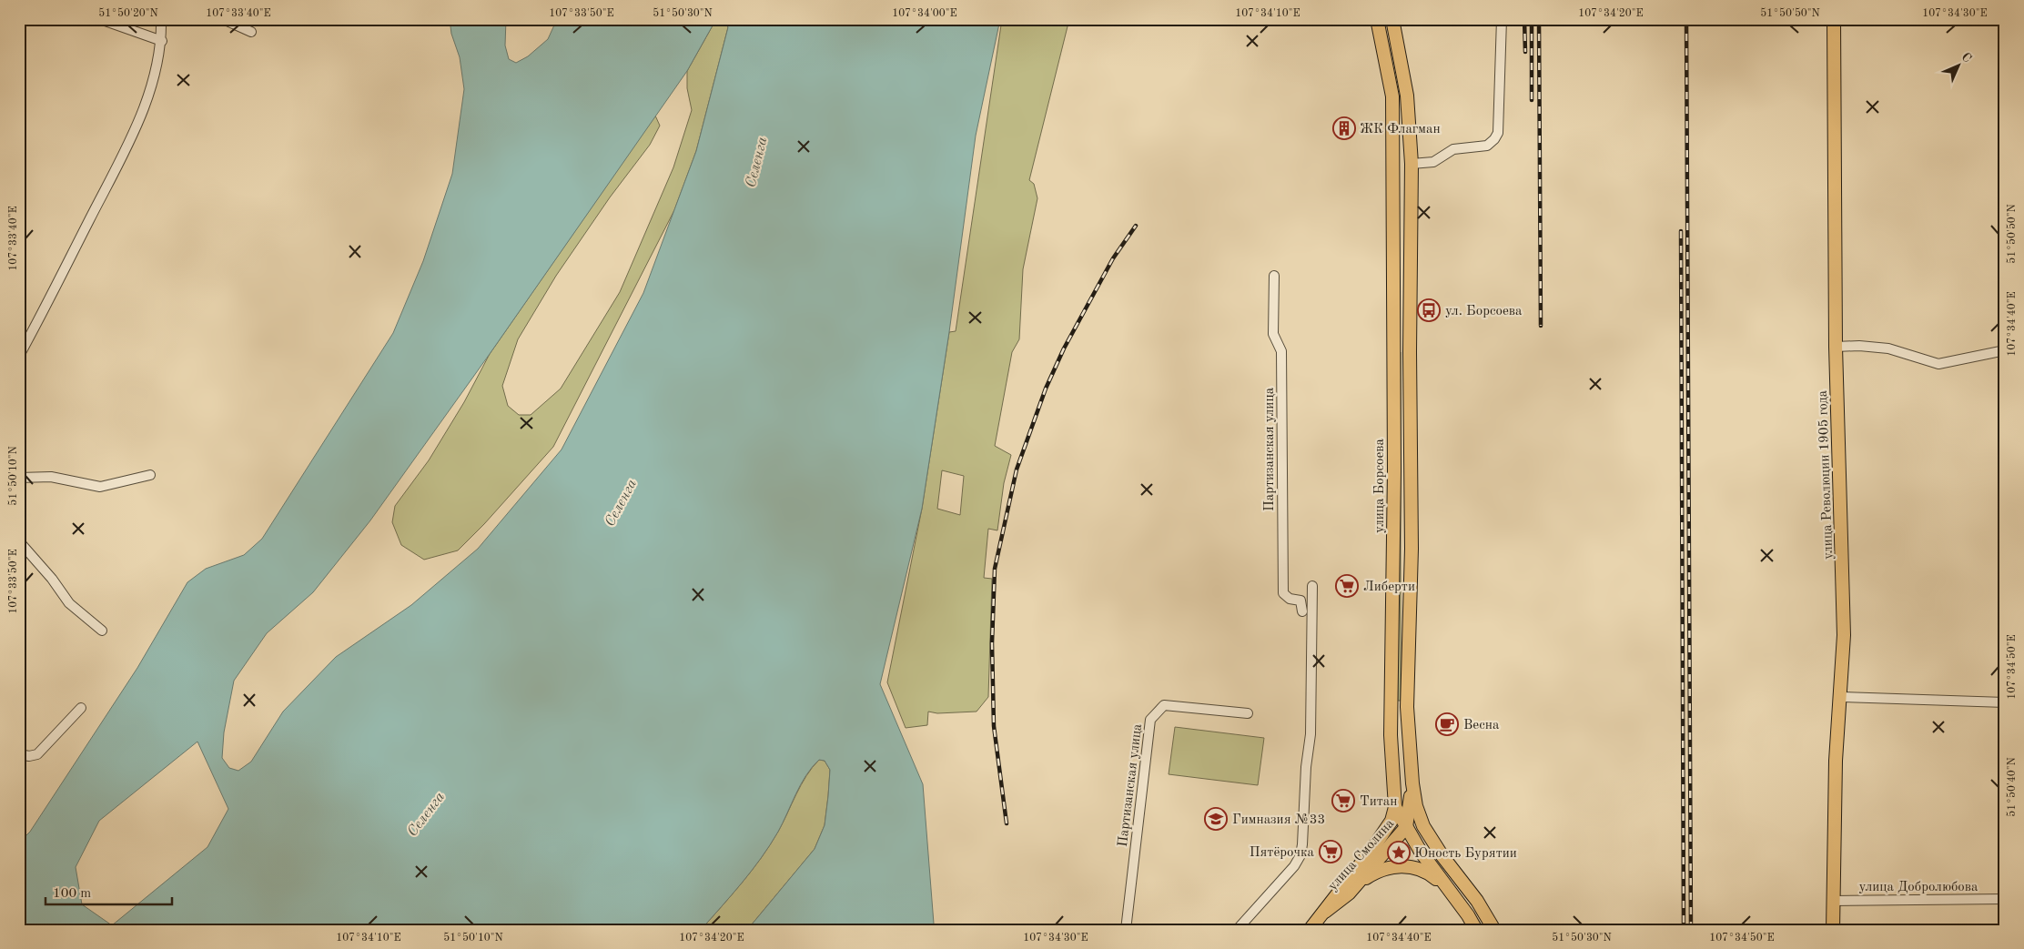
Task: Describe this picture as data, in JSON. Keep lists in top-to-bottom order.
{
  "streets": {
    "main road": ["улица Революции 1905 года", "улица Борсоева", "улица Смолина"],
    "street": ["Партизанская улица", "улица Добролюбова"]
  },
  "crossings": [
    ["улица Революции 1905 года", "улица Добролюбова"],
    ["улица Борсоева", "улица Смолина"]
  ],
  "water": ["Селенга"],
  "places": {
    "building": ["ЖК Флагман"],
    "bus stop": ["ул. Борсоева"],
    "supermarket": ["Либерти", "Титан", "Пятёрочка"],
    "cafe": ["Весна"],
    "school or university": ["Гимназия №33"],
    "place": ["Юность Бурятии"]
  },
  "scale_bar": "100 m",
  "north": "top right",
  "coordinates": [
    "51°50'20\"N",
    "107°33'40\"E",
    "107°33'50\"E",
    "51°50'30\"N",
    "107°34'00\"E",
    "107°34'10\"E",
    "107°34'20\"E",
    "51°50'50\"N",
    "107°34'30\"E",
    "107°34'40\"E",
    "51°50'10\"N",
    "107°34'50\"E",
    "51°50'40\"N"
  ]
}
